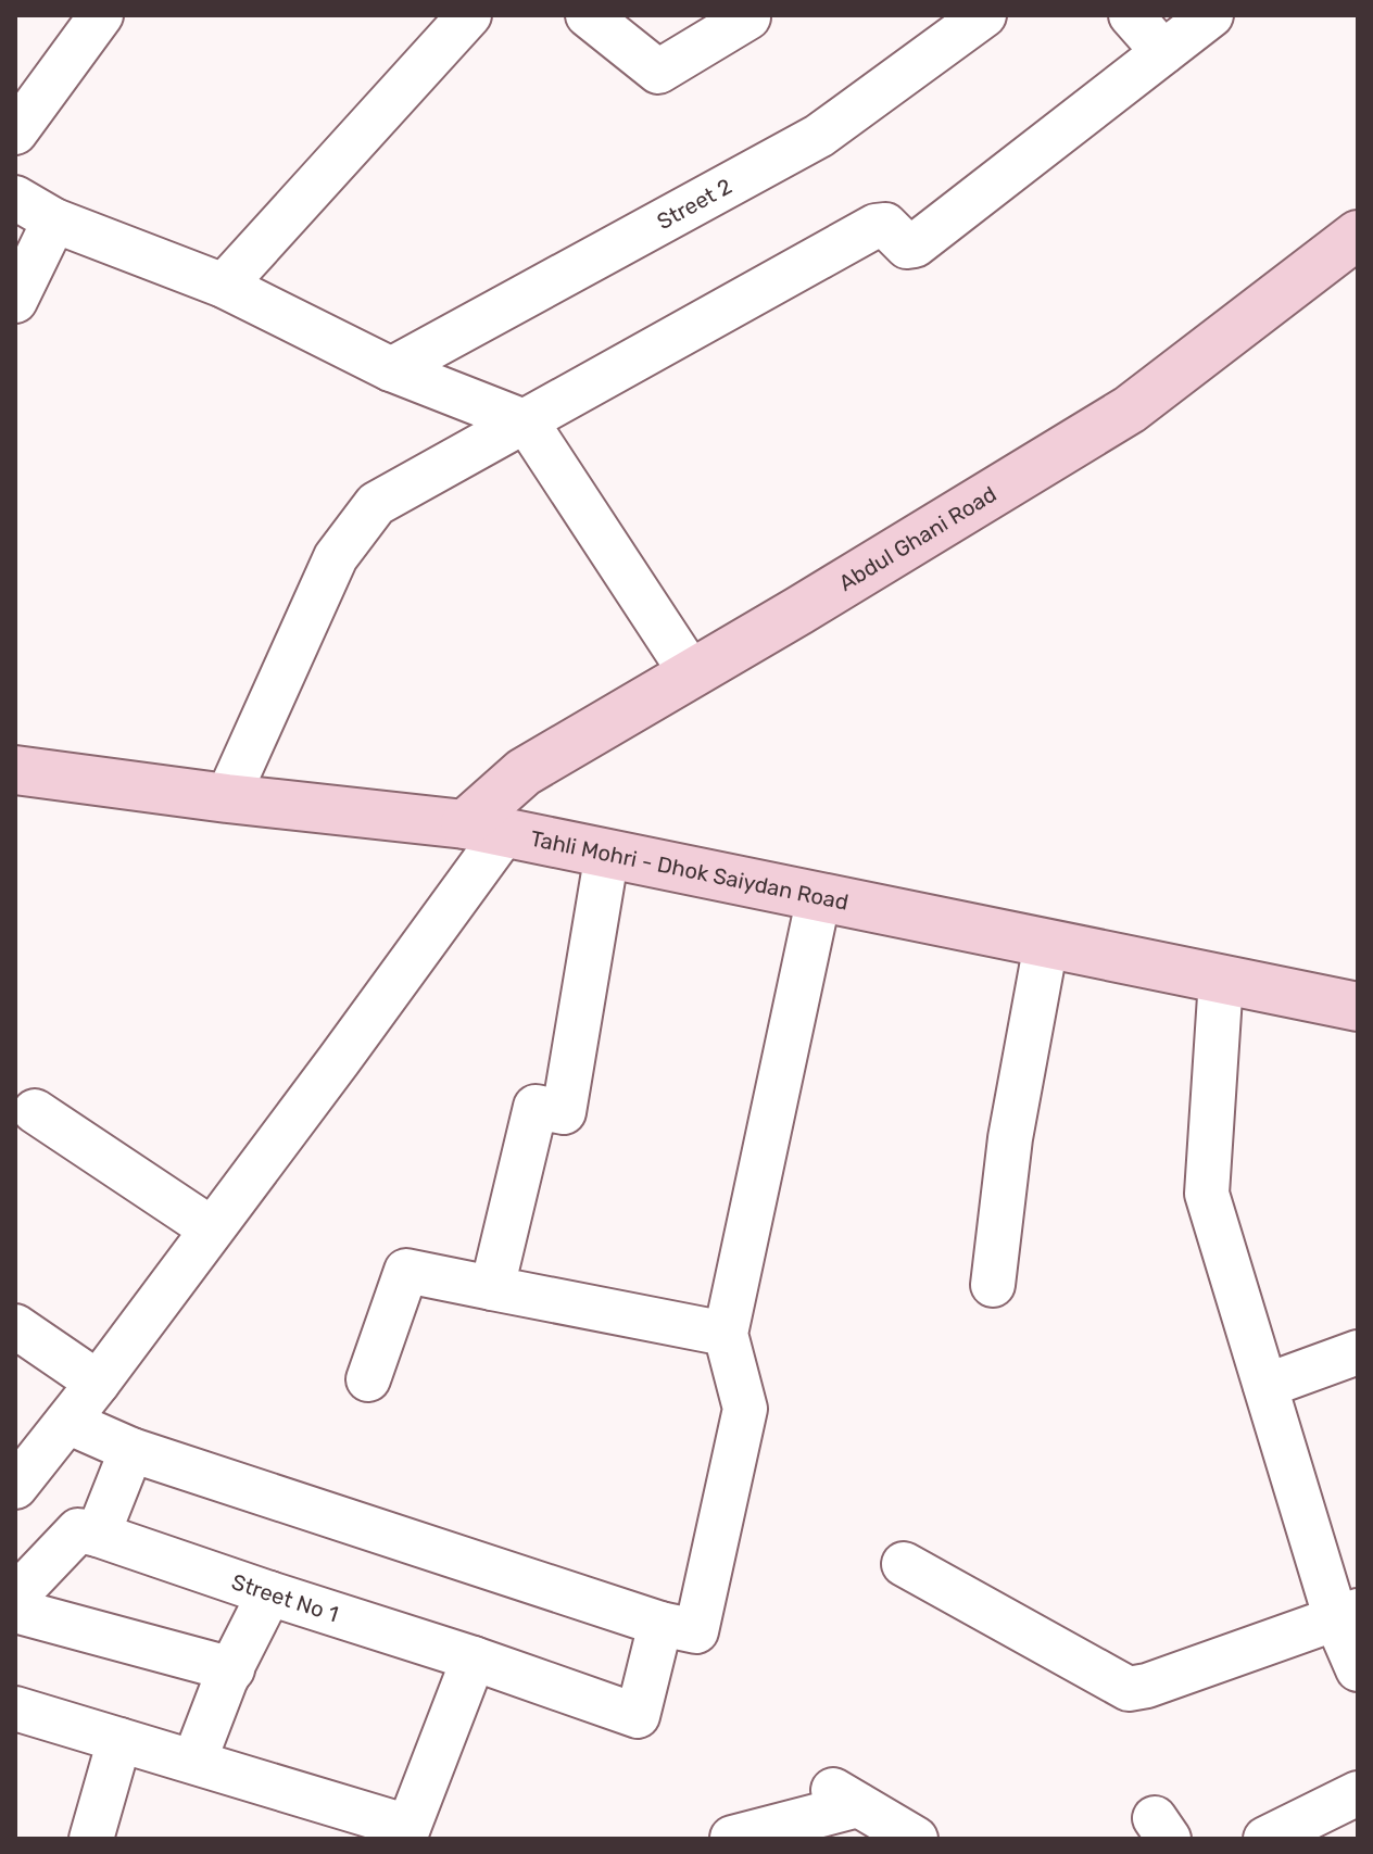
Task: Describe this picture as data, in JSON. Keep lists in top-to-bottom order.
{
  "streets": {
    "street": [
      "Street 2",
      "Abdul Ghani Road",
      "Tahli Mohri - Dhok Saiydan Road",
      "Street No 1"
    ]
  },
  "crossings": [
    ["Abdul Ghani Road", "Tahli Mohri - Dhok Saiydan Road"]
  ]
}
